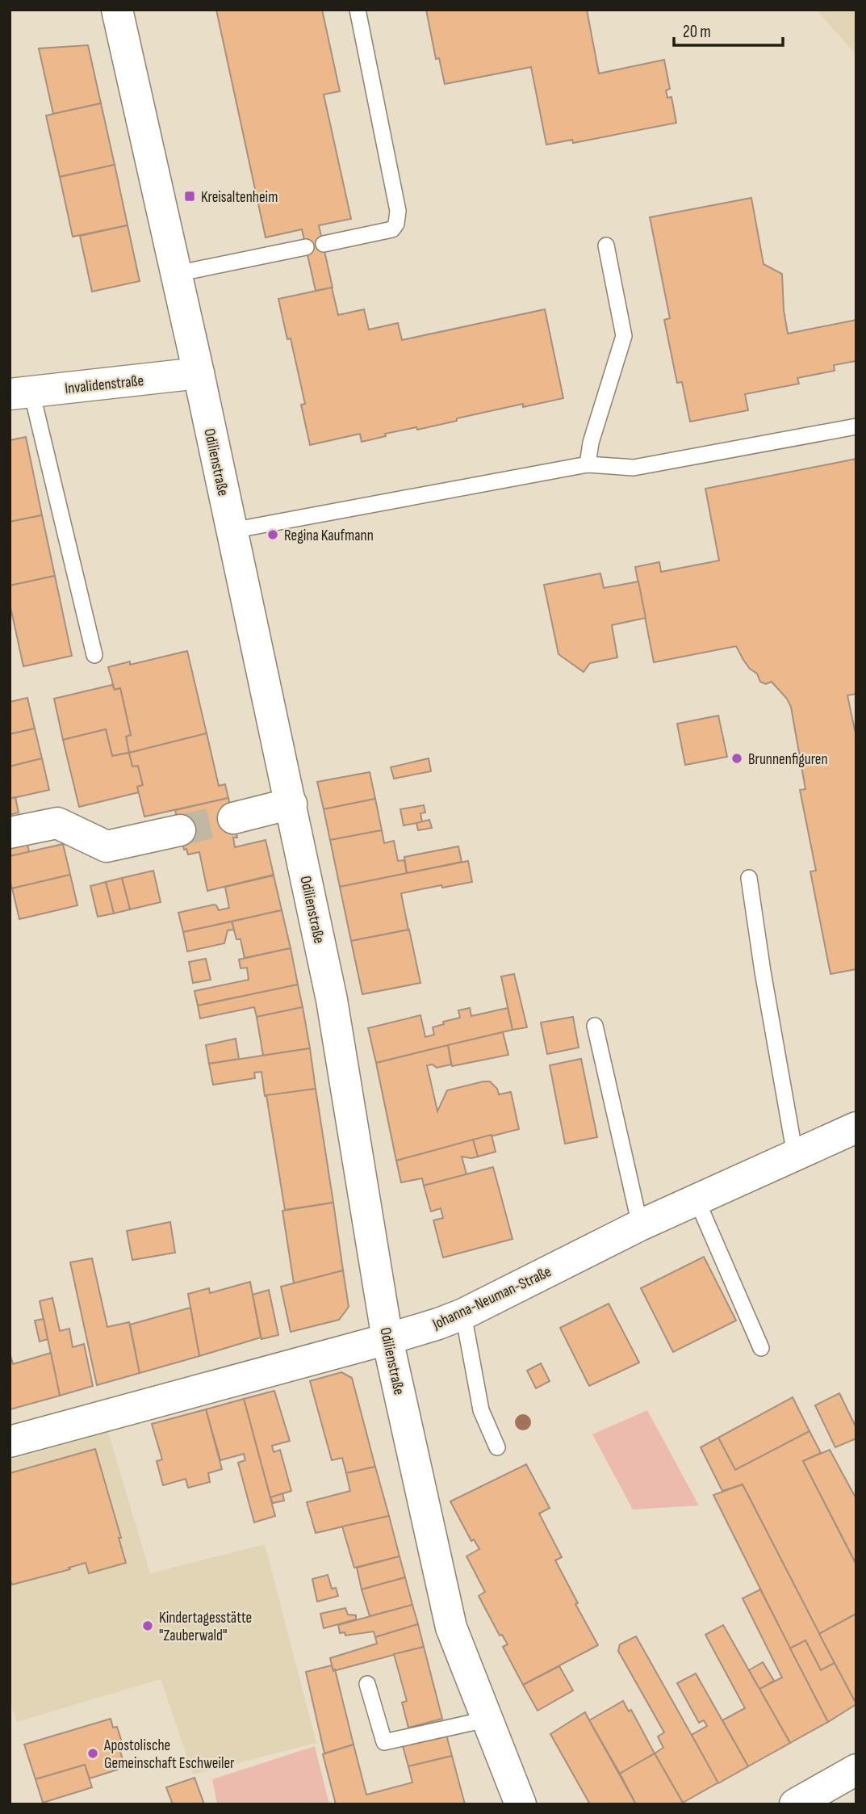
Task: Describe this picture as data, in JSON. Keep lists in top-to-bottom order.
{
  "streets": {
    "main road": ["Invalidenstraße", "Odilienstraße", "Johanna-Neuman-Straße"]
  },
  "crossings": [
    ["Invalidenstraße", "Odilienstraße"],
    ["Odilienstraße", "Johanna-Neuman-Straße"]
  ],
  "places": {
    "transit": ["Kreisaltenheim"],
    "other": [
      "Regina Kaufmann",
      "Brunnenfiguren",
      "Kindertagesstätte \"Zauberwald\"",
      "Apostolische Gemeinschaft Eschweiler"
    ]
  },
  "scale_bar": "20 m"
}
